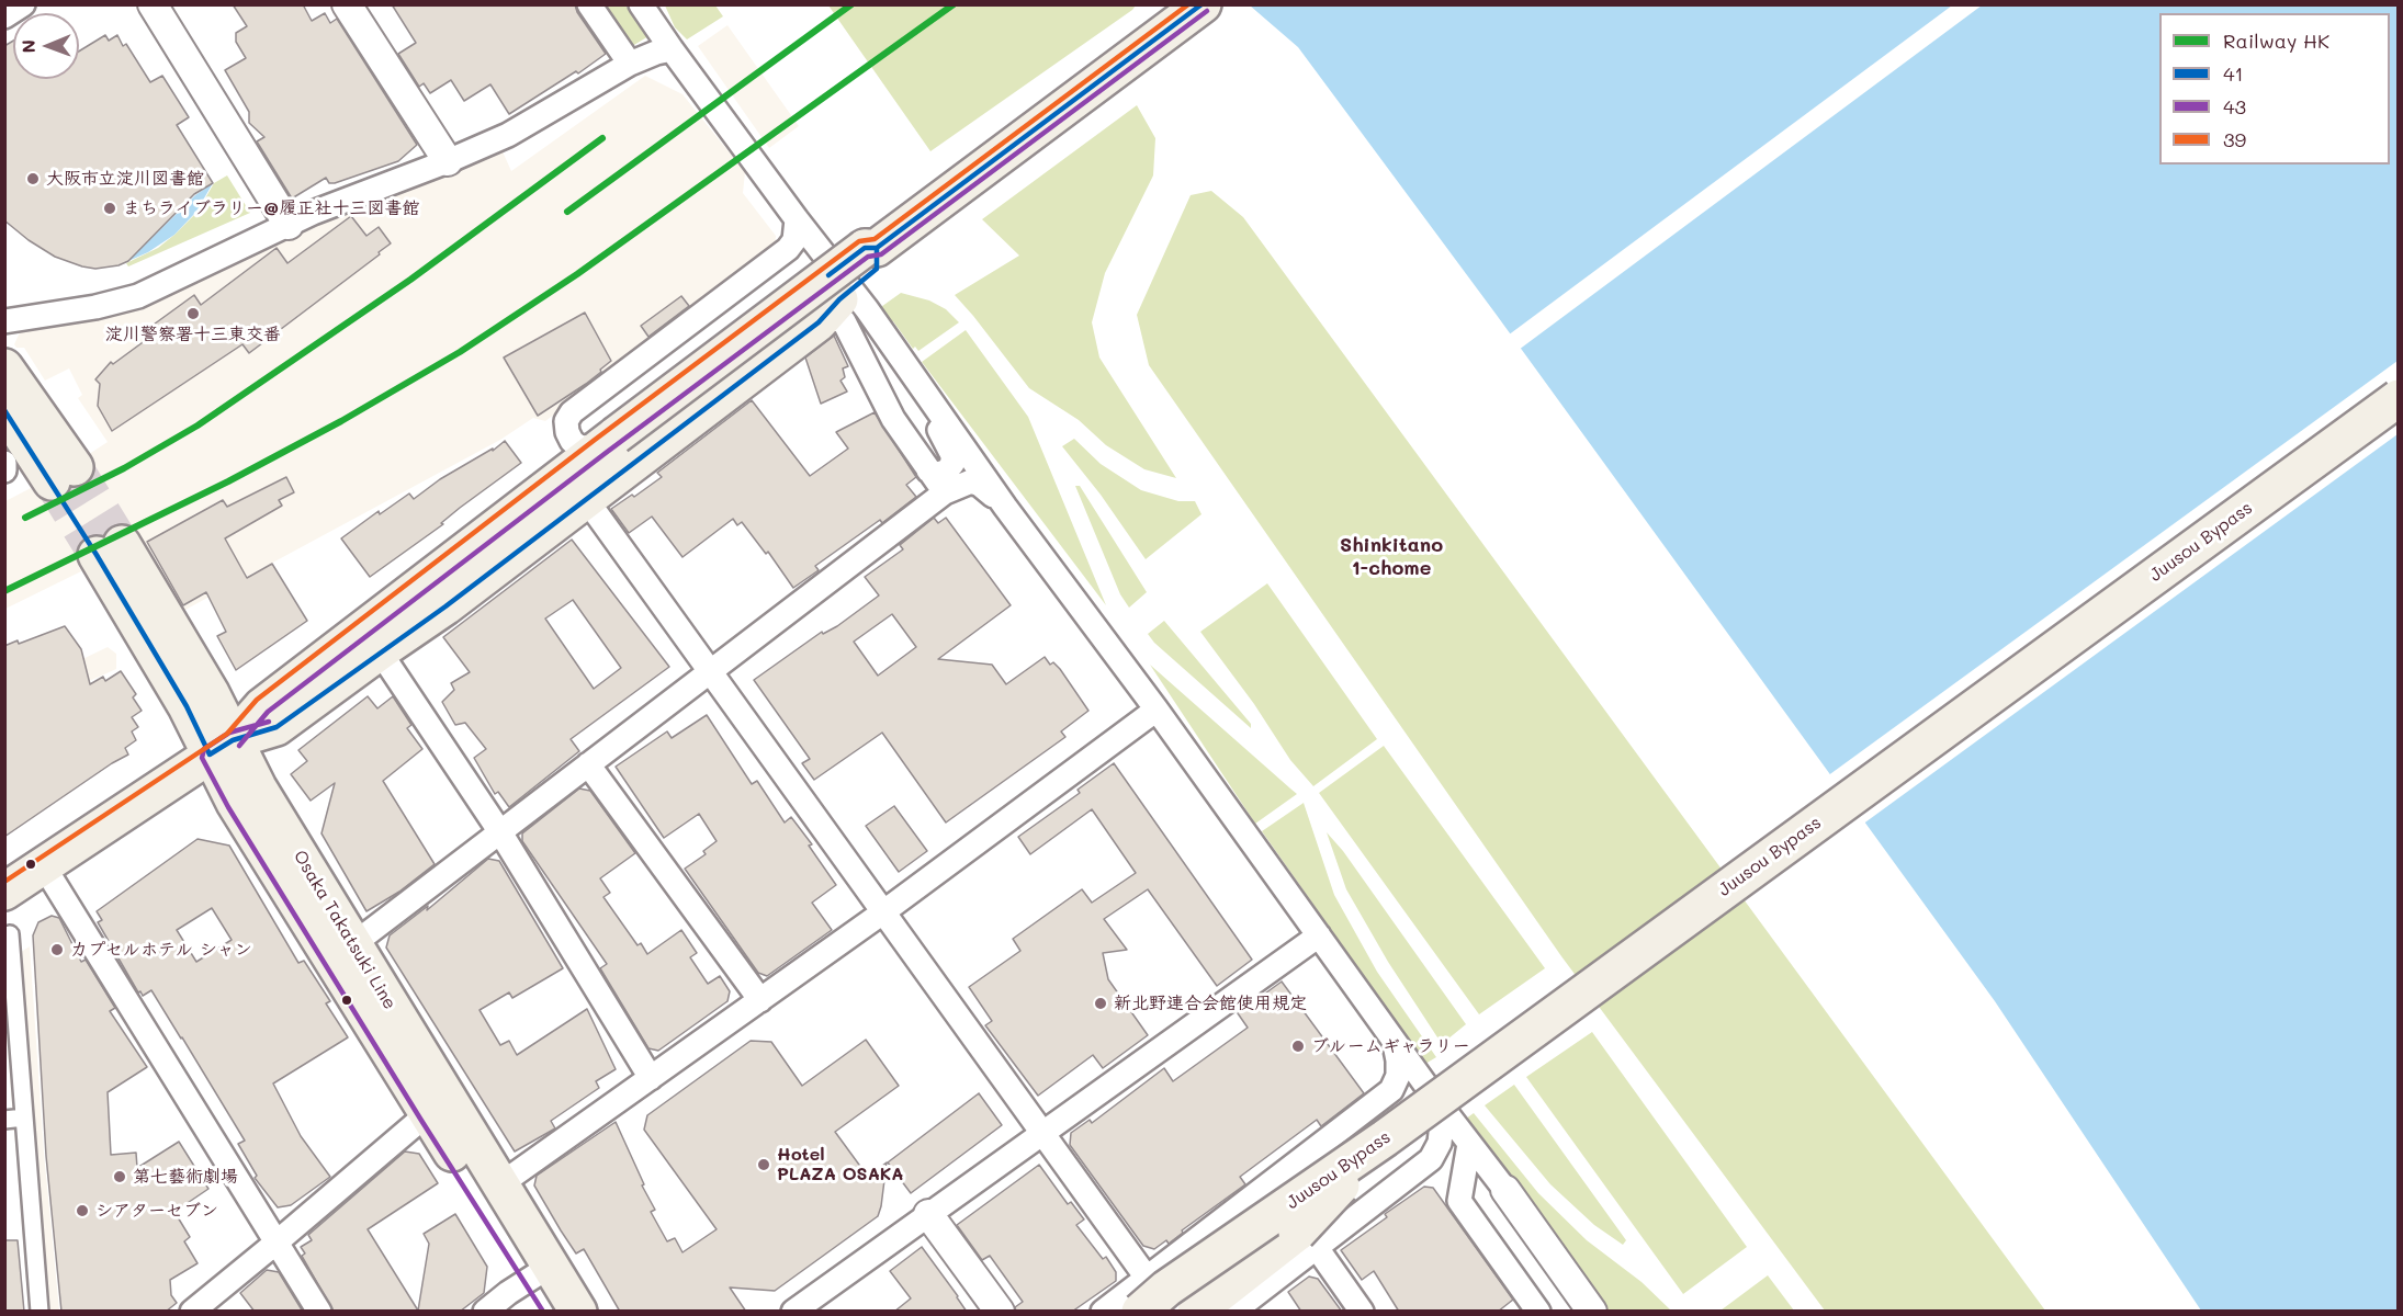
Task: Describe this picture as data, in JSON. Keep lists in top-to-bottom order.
{
  "streets": {
    "main road": ["Juusou Bypass", "Osaka Takatsuki Line"]
  },
  "districts": ["Shinkitano 1-chome"],
  "places": [
    "大阪市立淀川図書館",
    "まちライブラリー@履正社十三図書館",
    "淀川警察署十三東交番",
    "カプセルホテル シャン",
    "新北野連合会館使用規定",
    "ブルームギャラリー",
    "Hotel PLAZA OSAKA",
    "第七藝術劇場",
    "シアターセブン"
  ],
  "lines": [
    "rail line HK",
    "transit line 41",
    "transit line 39",
    "transit line 43"
  ],
  "legend": [
    "Railway HK",
    "41",
    "43",
    "39"
  ],
  "north": "left"
}
